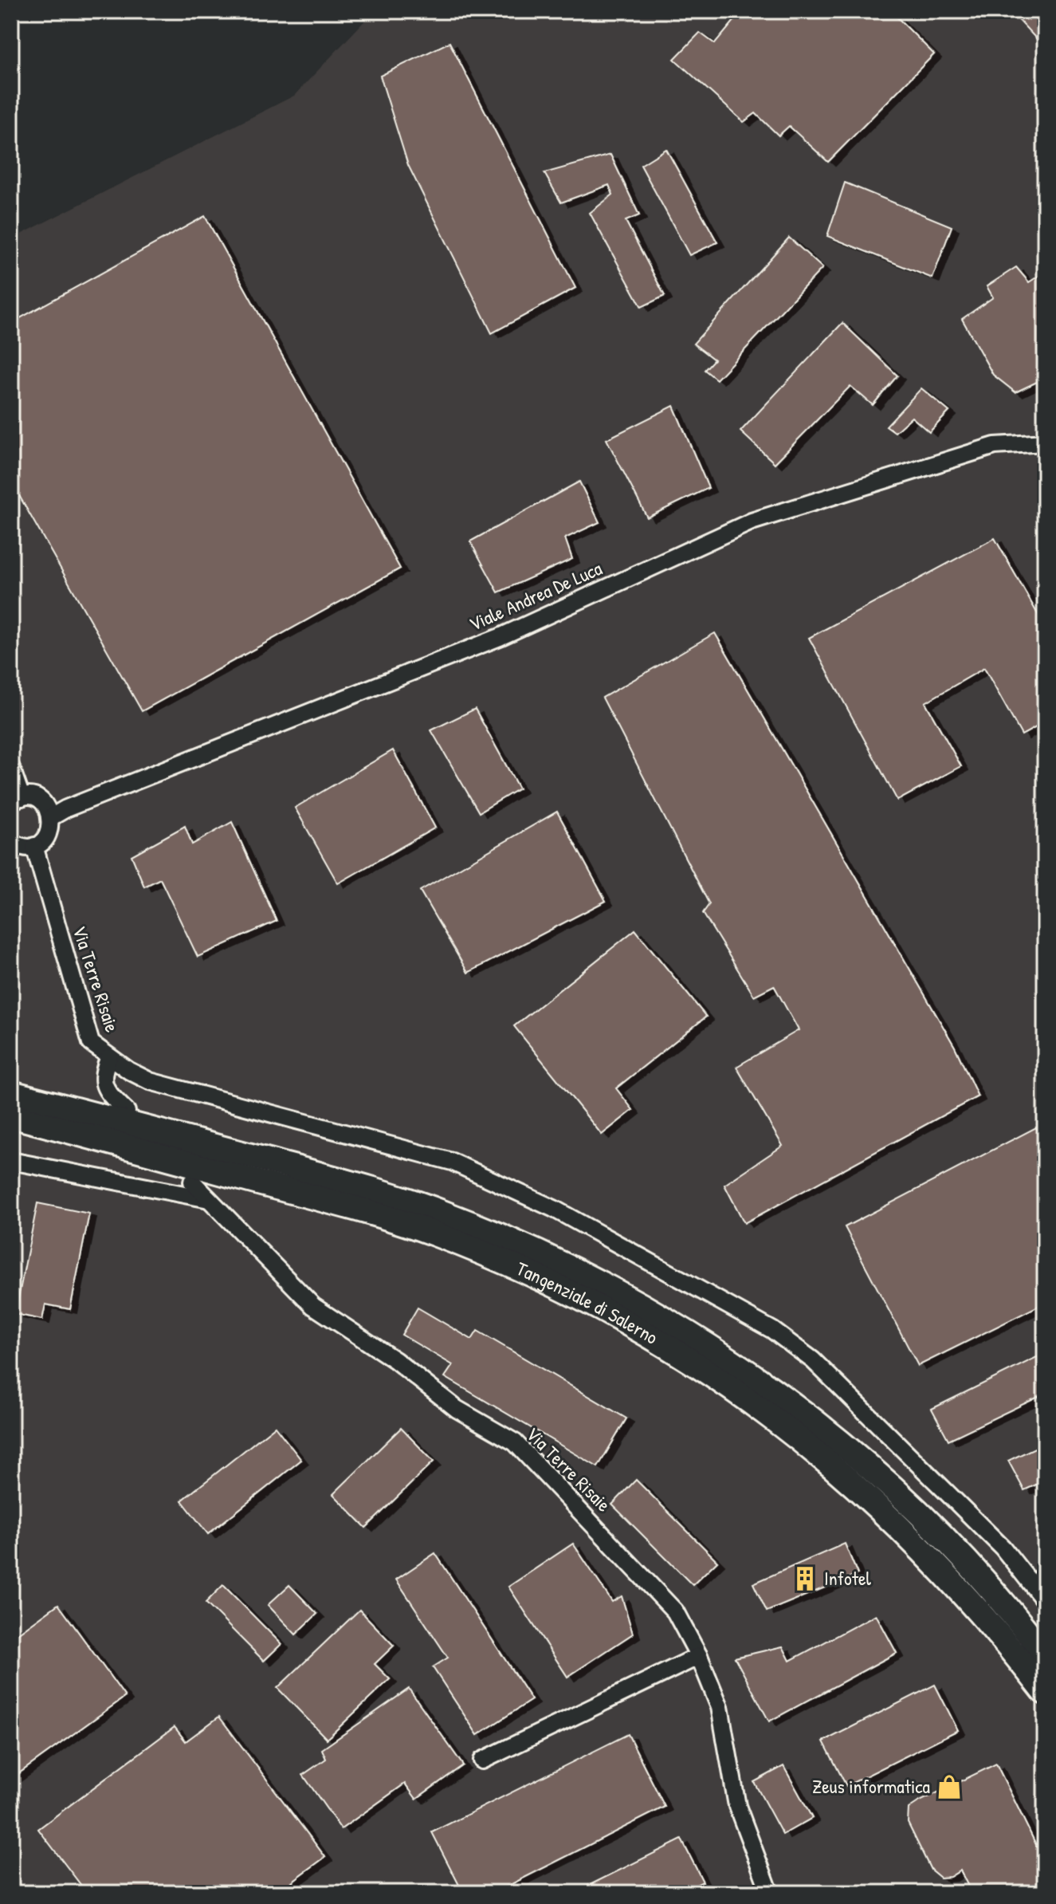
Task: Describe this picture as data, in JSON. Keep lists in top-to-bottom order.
{
  "streets": {
    "highway": ["Tangenziale di Salerno"],
    "street": ["Viale Andrea De Luca", "Via Terre Risaie"]
  },
  "places": {
    "building": ["Infotel"],
    "shop": ["Zeus informatica"]
  }
}
